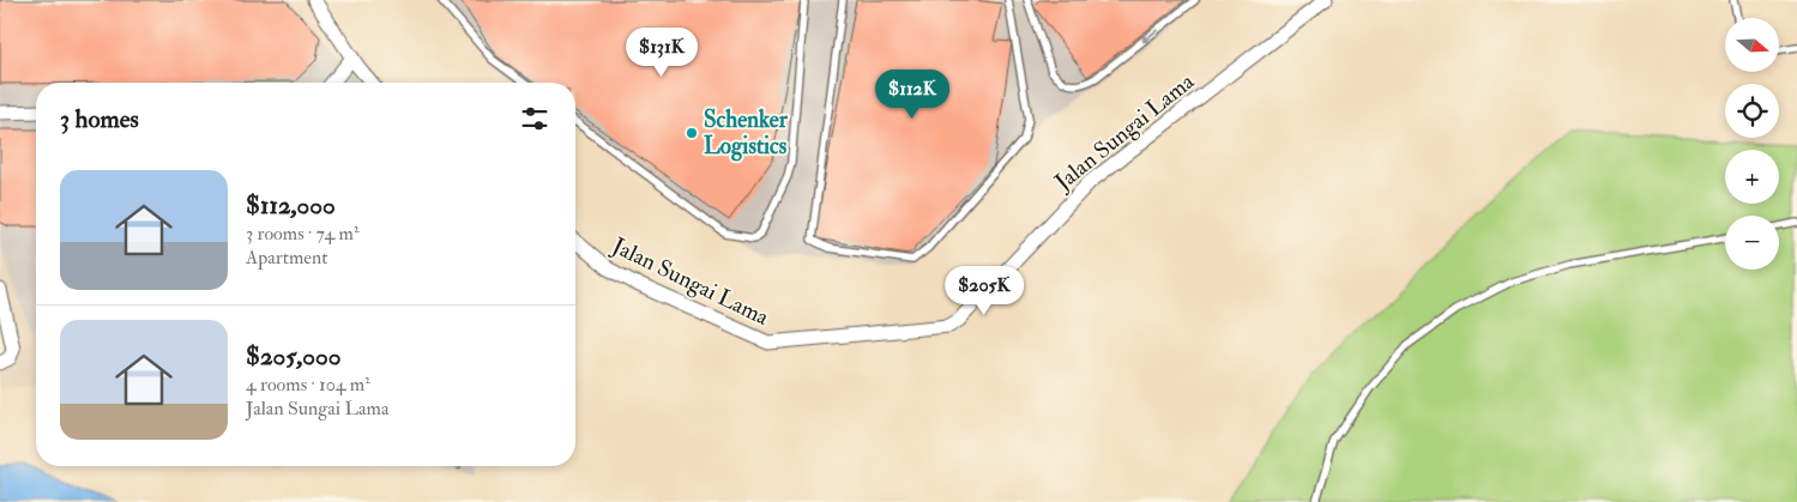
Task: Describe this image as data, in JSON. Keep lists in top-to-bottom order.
{
  "streets": {
    "street": ["Jalan Sungai Lama"]
  },
  "places": ["Schenker Logistics"],
  "north": "right",
  "page": {
    "map_buttons": ["+", "−"],
    "price": ["$131K", "$112K", "$205K"],
    "heading": "3 homes",
    "list": [
      {
        "name": "$112,000",
        "note": "3 rooms · 74 m² · Apartment"
      },
      {
        "name": "$205,000",
        "note": "4 rooms · 104 m² · Jalan Sungai Lama"
      }
    ]
  }
}
